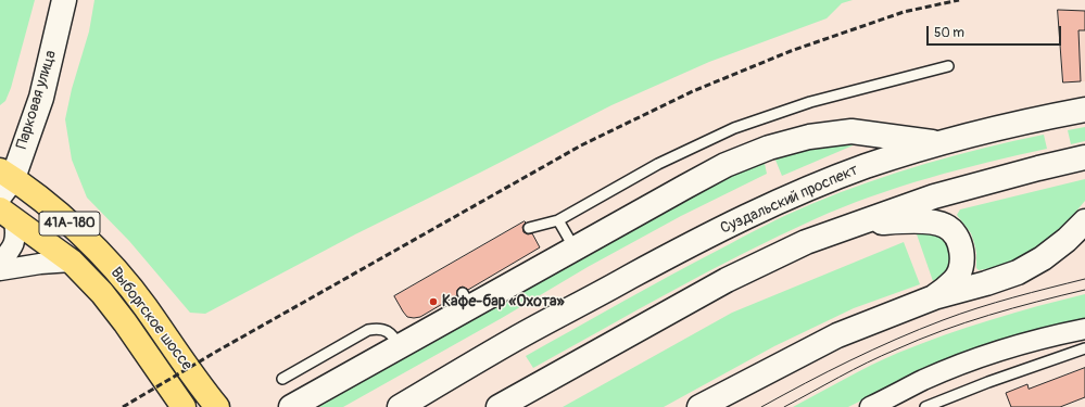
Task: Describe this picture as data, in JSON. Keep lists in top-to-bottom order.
{
  "streets": {
    "main road": [
      "Парковая улица",
      "Суздальский проспект",
      "41А-180",
      "Выборгское шоссе"
    ]
  },
  "crossings": [
    ["Парковая улица", "Выборгское шоссе"]
  ],
  "places": ["Кафе-бар «Охота»"],
  "scale_bar": "50 m"
}
